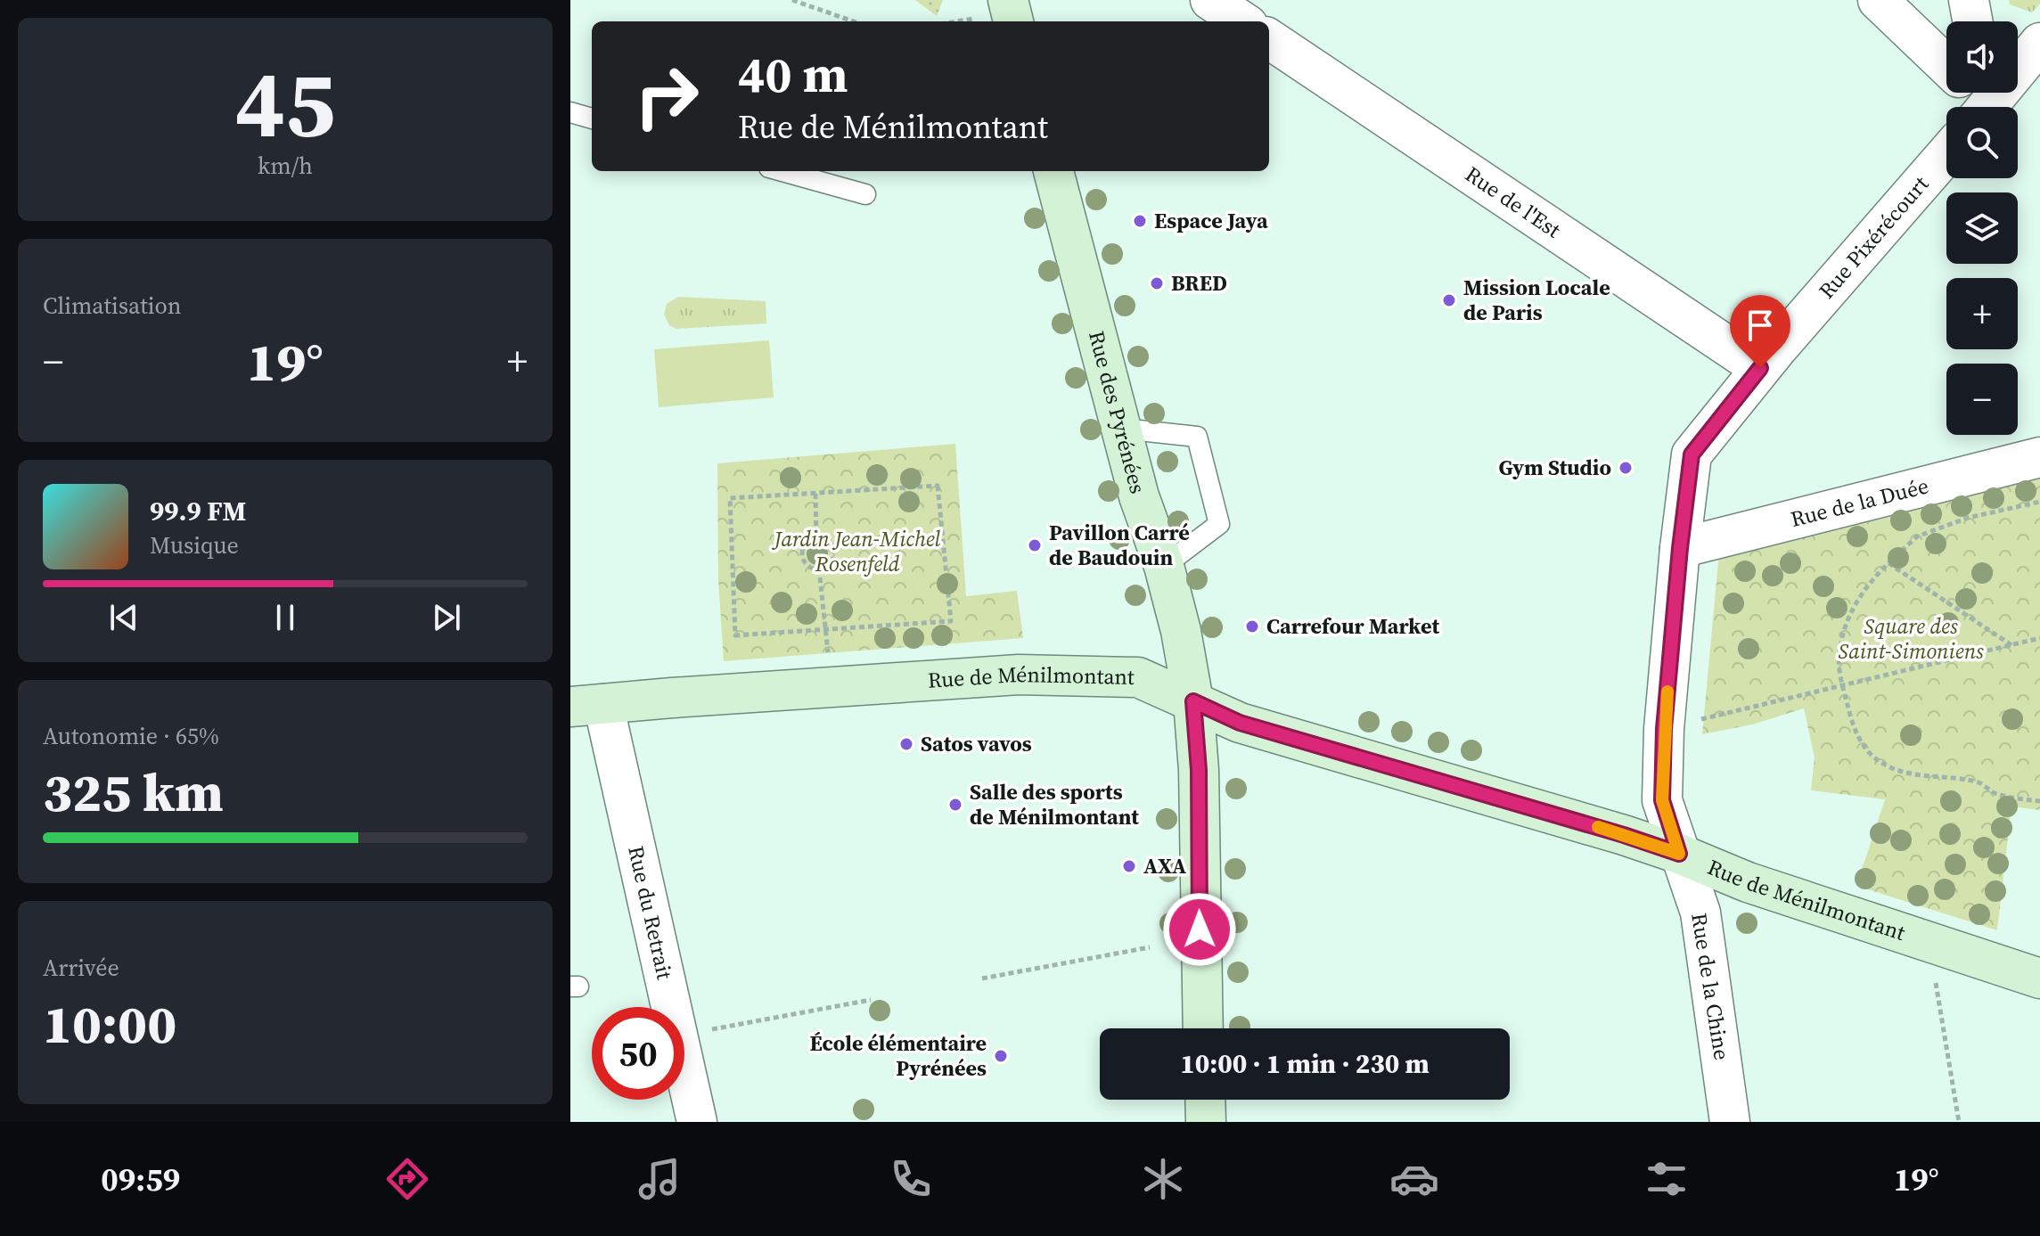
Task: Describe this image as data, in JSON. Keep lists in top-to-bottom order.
{
  "streets": {
    "street": [
      "Rue de l'Est",
      "Rue Pixérécourt",
      "Rue des Pyrénées",
      "Rue de la Duée",
      "Rue de Ménilmontant",
      "Rue du Retrait",
      "Rue de la Chine"
    ]
  },
  "crossings": [
    ["Rue de l'Est", "Rue Pixérécourt"],
    ["Rue Pixérécourt", "Rue de la Duée"],
    ["Rue Pixérécourt", "Rue de Ménilmontant"],
    ["Rue Pixérécourt", "Rue de la Chine"],
    ["Rue des Pyrénées", "Rue de Ménilmontant"],
    ["Rue de Ménilmontant", "Rue du Retrait"],
    ["Rue de Ménilmontant", "Rue de la Chine"]
  ],
  "parks": ["Jardin Jean-Michel Rosenfeld", "Square des Saint-Simoniens"],
  "places": [
    "Espace Jaya",
    "BRED",
    "Mission Locale de Paris",
    "Gym Studio",
    "Pavillon Carré de Baudouin",
    "Carrefour Market",
    "Satos vavos",
    "Salle des sports de Ménilmontant",
    "AXA",
    "École élémentaire Pyrénées"
  ],
  "page": {
    "tile": [
      ["45", "km/h"],
      "Climatisation",
      ["Autonomie · 65%", "325 km"],
      ["Arrivée", "10:00"]
    ],
    "map_buttons": ["+", "−"],
    "turn": ["40 m", "Rue de Ménilmontant"],
    "heat": ["−", "19°", "+"],
    "song": ["99.9 FM", "Musique"],
    "limit": "50",
    "trip": "10:00 · 1 min · 230 m",
    "tabs": ["09:59", "19°"]
  }
}
